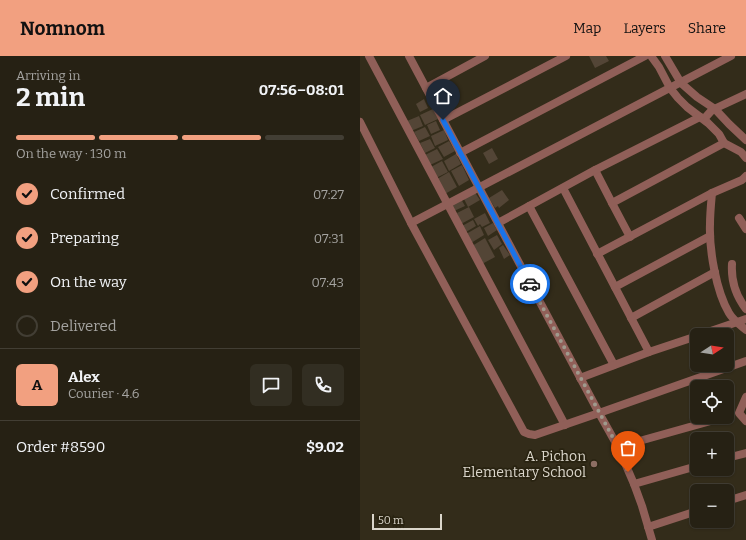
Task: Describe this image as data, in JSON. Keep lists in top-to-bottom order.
{
  "places": ["A. Pichon Elementary School"],
  "scale_bar": "50 m",
  "north": "right",
  "page": {
    "header": "Nomnom",
    "nav": ["Map", "Layers", "Share"],
    "heading": ["2 min", "Arriving in", "07:56–08:01"],
    "panel": [
      "Alex",
      "Courier · 4.6",
      "Order #8590",
      "$9.02"
    ],
    "bar": "On the way · 130 m",
    "list": [
      ["Confirmed", "07:27"],
      ["Preparing", "07:31"],
      ["On the way", "07:43"],
      "Delivered"
    ],
    "map_buttons": ["+", "−"],
    "round": "A",
    "scale": "50 m"
  }
}
